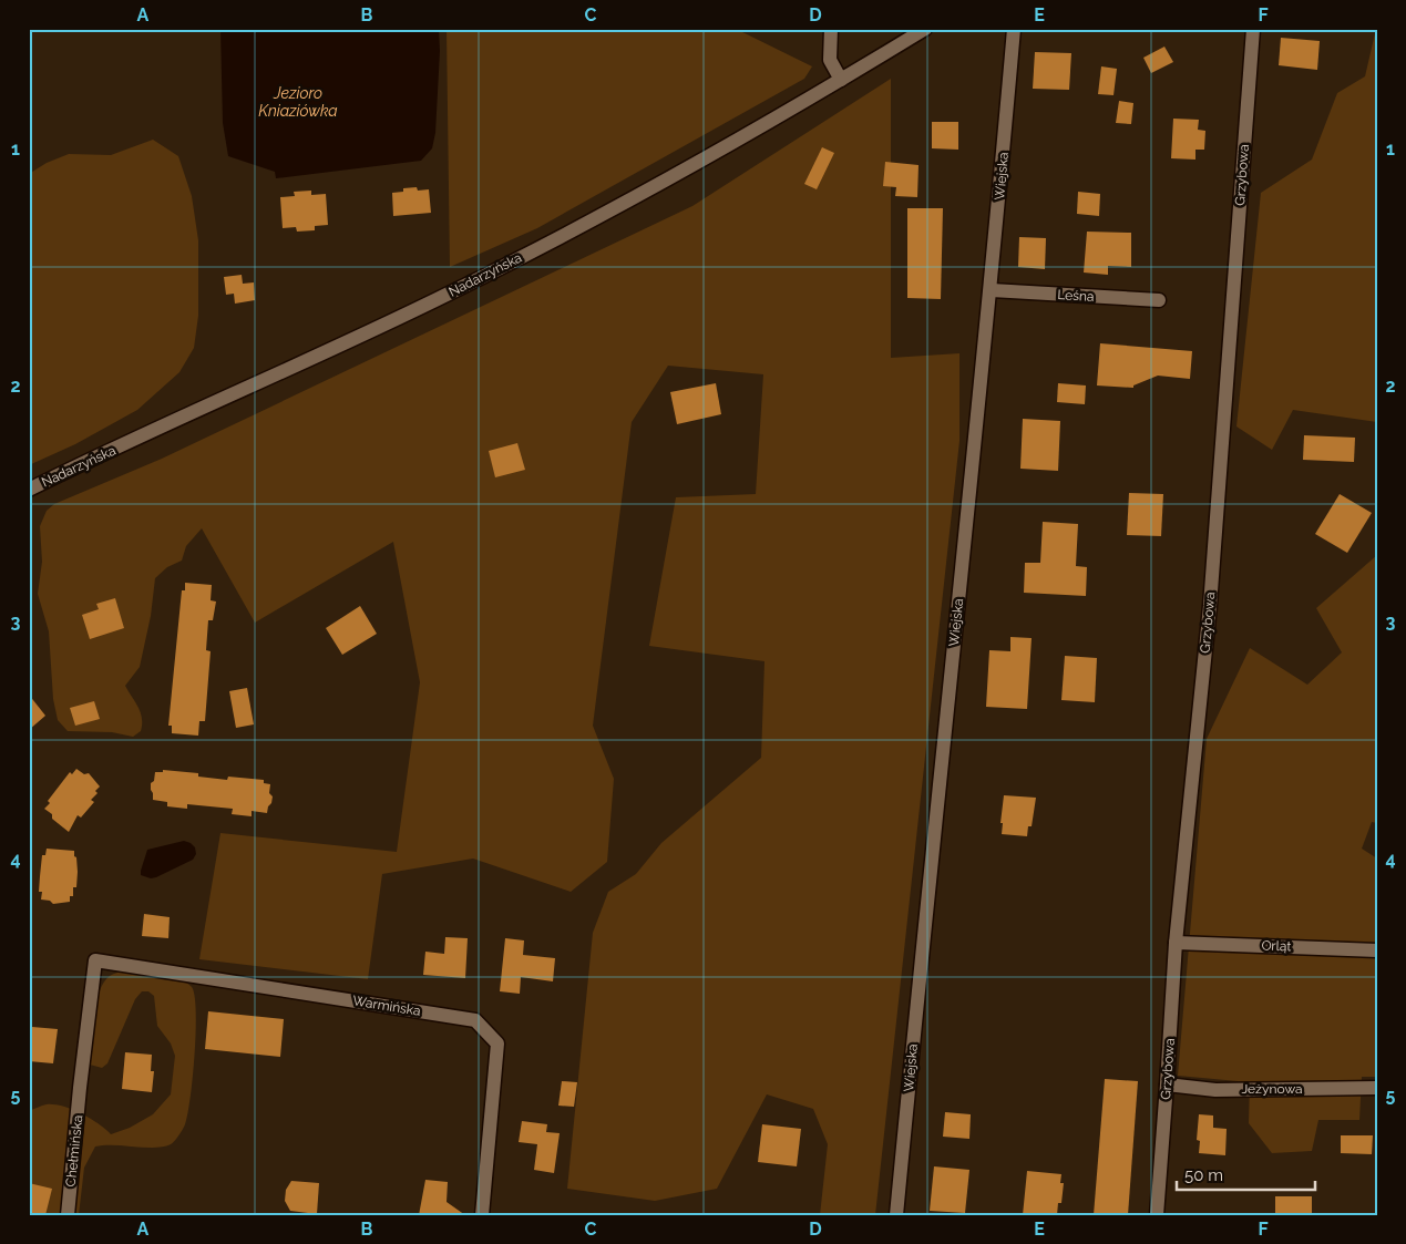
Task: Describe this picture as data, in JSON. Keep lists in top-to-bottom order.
{
  "streets": {
    "street": [
      "Grzybowa",
      "Wiejska",
      "Nadarzyńska",
      "Leśna",
      "Orląt",
      "Warmińska",
      "Jeżynowa",
      "Chełmińska"
    ]
  },
  "crossings": [
    ["Grzybowa", "Orląt"],
    ["Grzybowa", "Jeżynowa"],
    ["Wiejska", "Leśna"],
    ["Warmińska", "Chełmińska"]
  ],
  "water": ["Jezioro Kniaziówka"],
  "scale_bar": "50 m",
  "grid": {
    "columns": [
      "A",
      "B",
      "C",
      "D",
      "E",
      "F"
    ],
    "rows": [
      "1",
      "2",
      "3",
      "4",
      "5"
    ]
  }
}
